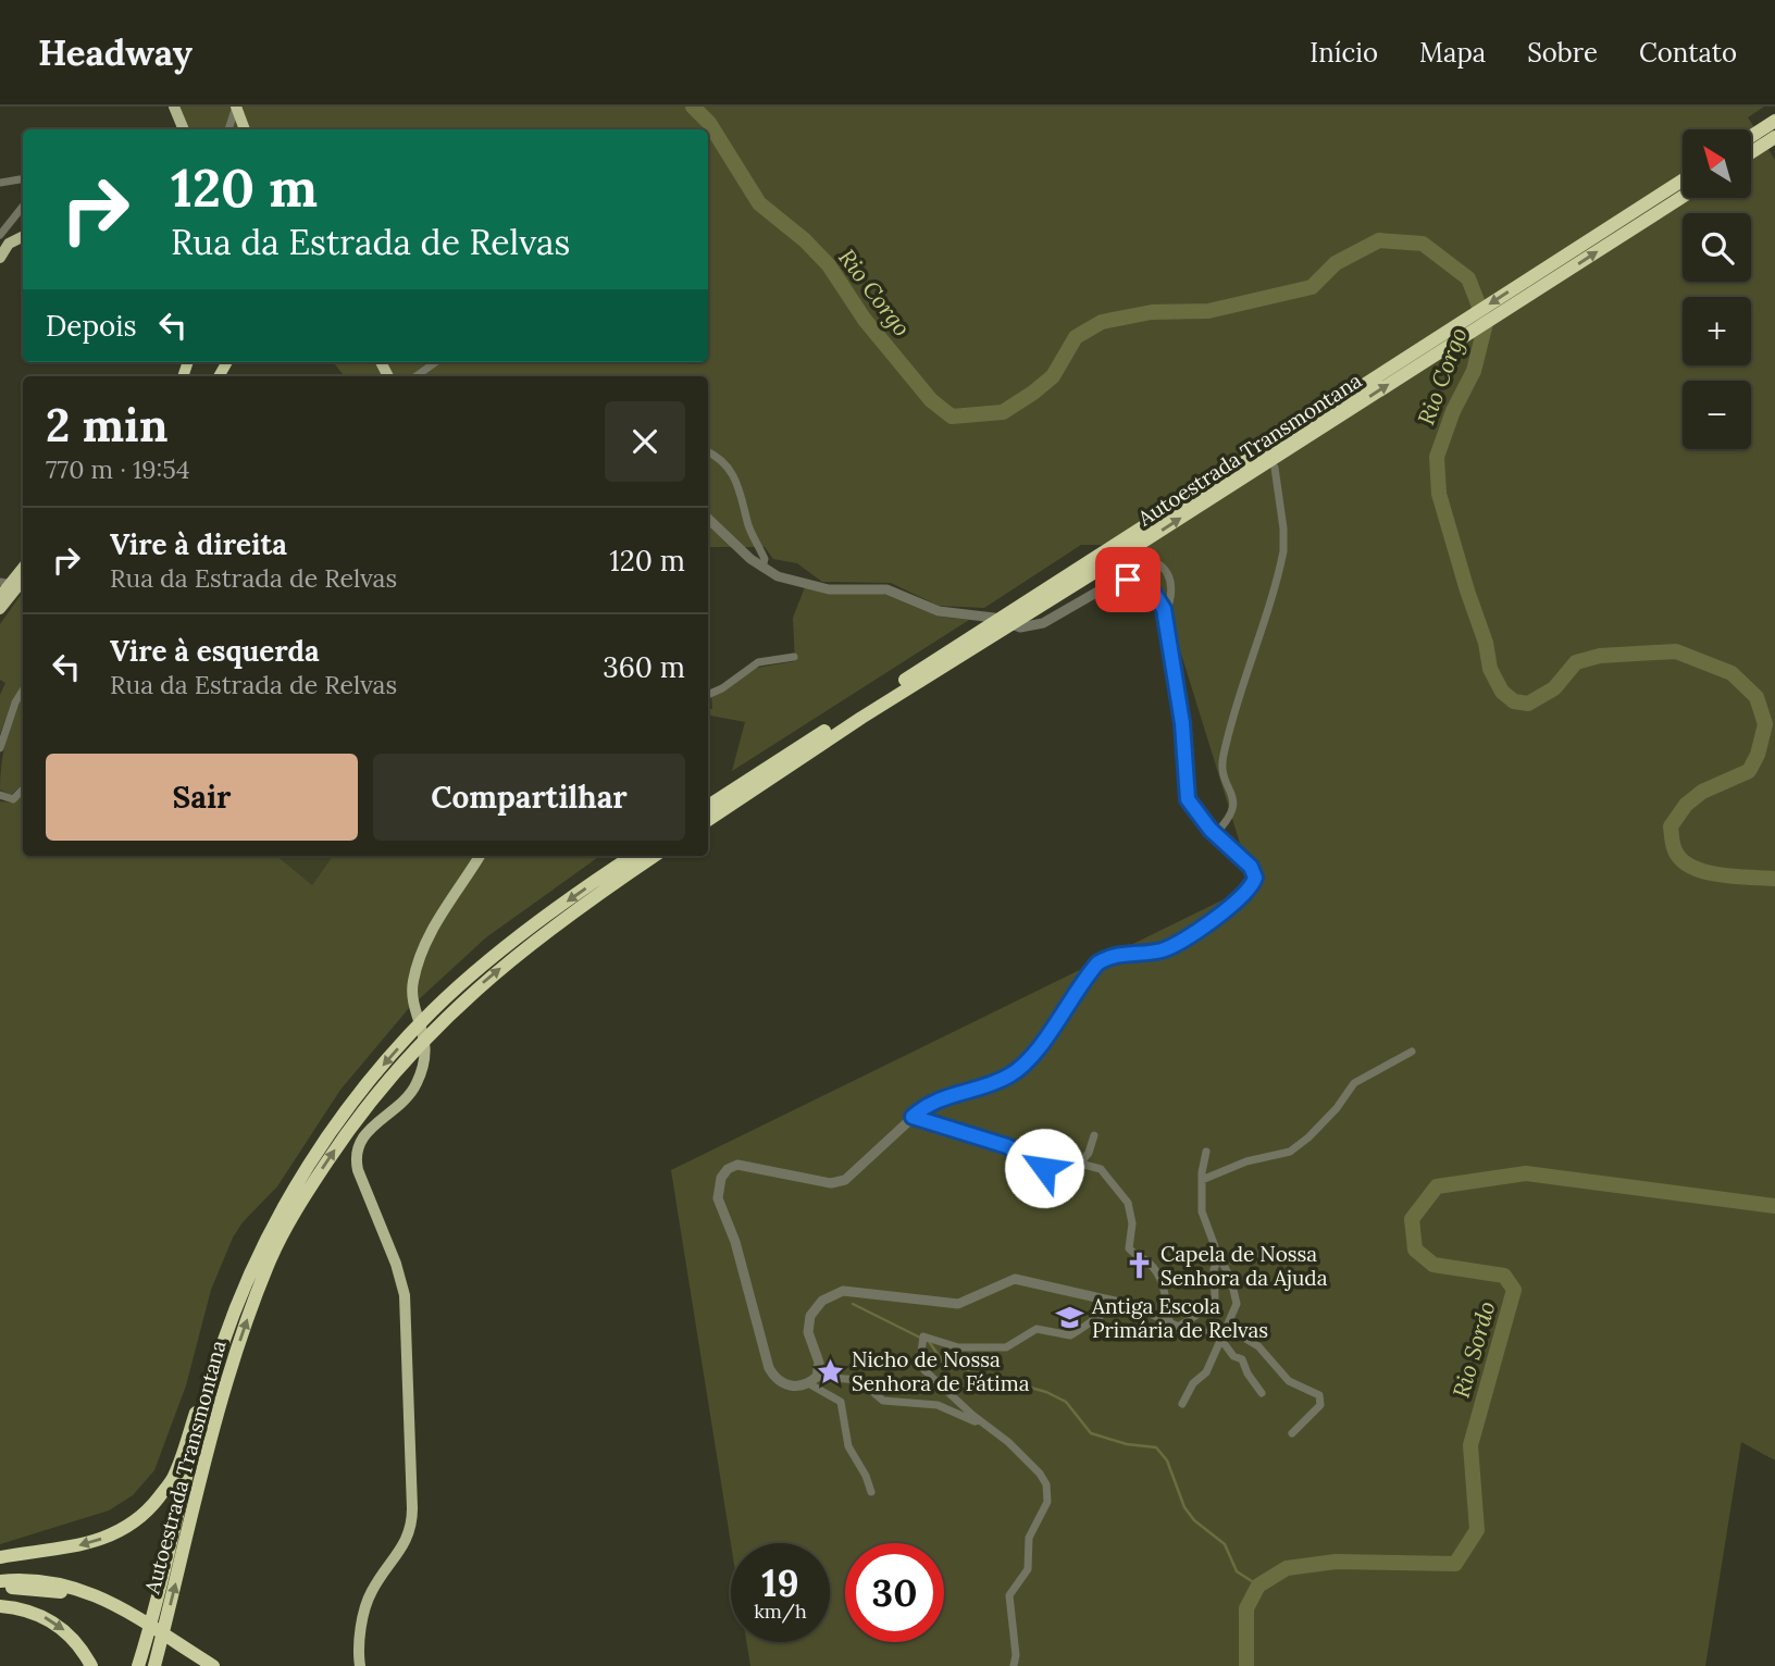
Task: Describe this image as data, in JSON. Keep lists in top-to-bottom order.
{
  "streets": {
    "highway": ["Autoestrada Transmontana"]
  },
  "water": ["Rio Corgo", "Rio Sordo"],
  "places": {
    "church": ["Capela de Nossa Senhora da Ajuda"],
    "school or university": ["Antiga Escola Primária de Relvas"],
    "place": ["Nicho de Nossa Senhora de Fátima"]
  },
  "north": "top left",
  "page": {
    "header": "Headway",
    "nav": [
      "Início",
      "Mapa",
      "Sobre",
      "Contato"
    ],
    "map_buttons": ["+", "−"],
    "turn": ["120 m", "Rua da Estrada de Relvas"],
    "then": "Depois",
    "heading": ["2 min", "770 m · 19:54"],
    "list": [
      {
        "name": "Vire à direita",
        "note": "Rua da Estrada de Relvas",
        "value": "120 m"
      },
      {
        "name": "Vire à esquerda",
        "note": "Rua da Estrada de Relvas",
        "value": "360 m"
      }
    ],
    "buttons": ["Sair", "Compartilhar"],
    "speed": "19 km/h",
    "limit": "30"
  }
}
